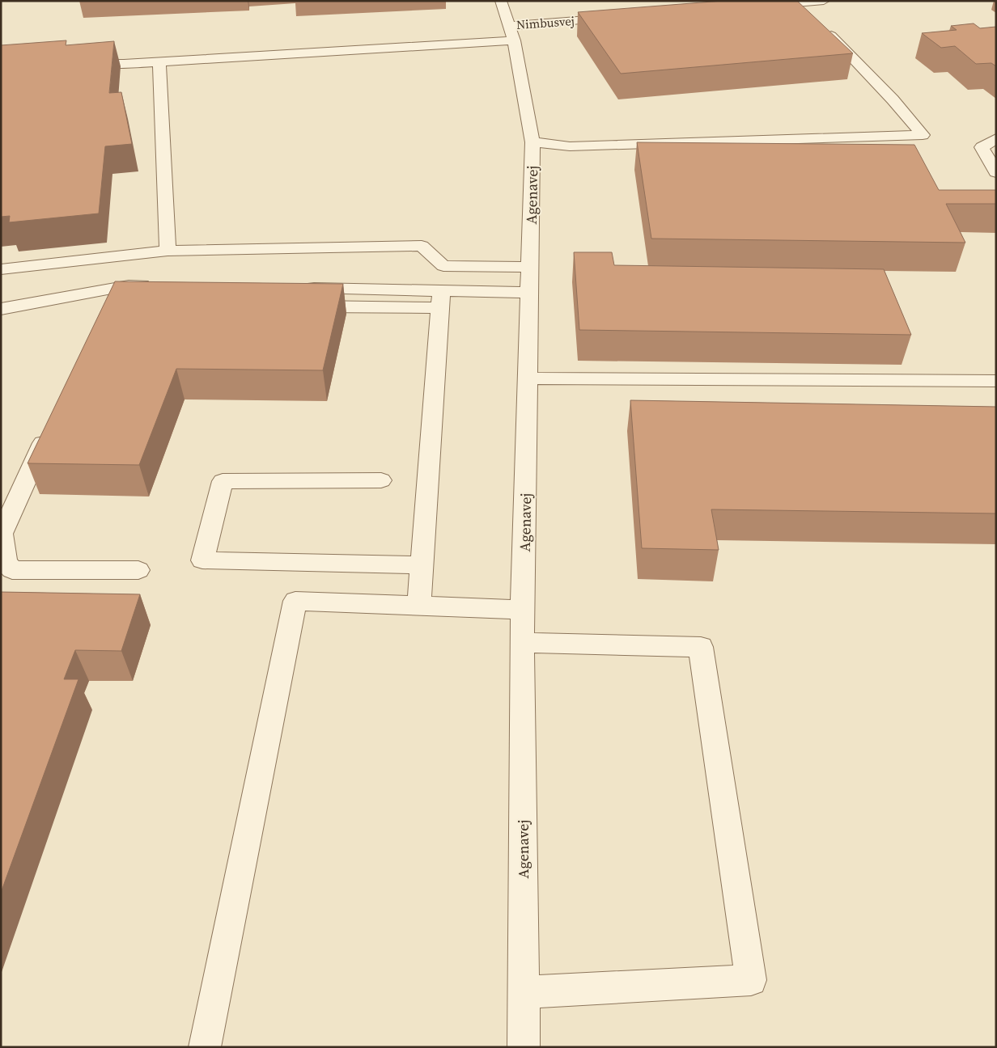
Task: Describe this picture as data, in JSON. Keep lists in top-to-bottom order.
{
  "streets": {
    "street": ["Nimbusvej", "Agenavej"]
  },
  "crossings": [
    ["Nimbusvej", "Agenavej"]
  ]
}
